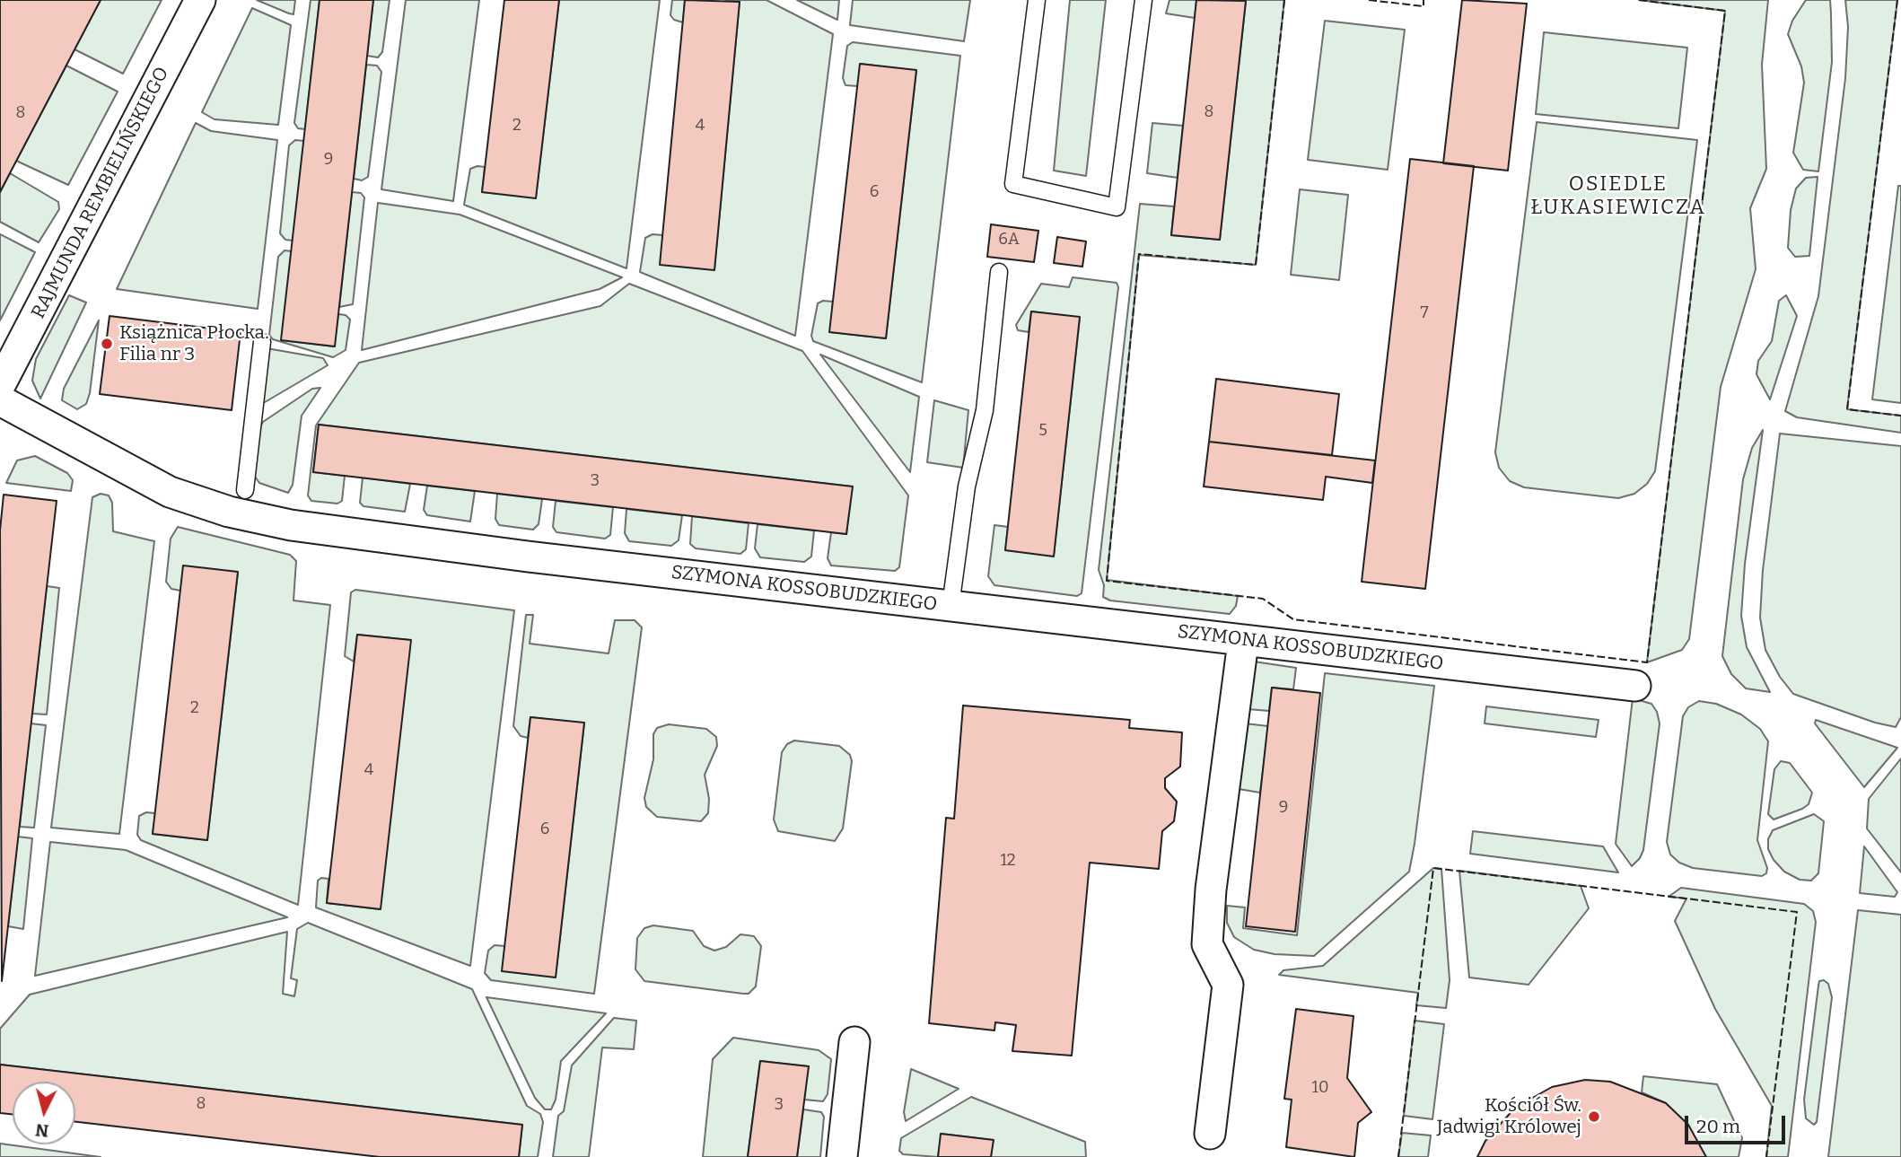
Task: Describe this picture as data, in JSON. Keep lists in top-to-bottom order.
{
  "streets": {
    "street": ["RAJMUNDA REMBIELIŃSKIEGO", "SZYMONA KOSSOBUDZKIEGO"]
  },
  "districts": ["OSIEDLE ŁUKASIEWICZA"],
  "places": ["Książnica Płocka. Filia nr 3", "Kościół Św. Jadwigi Królowej"],
  "house_numbers": [
    "8",
    "8",
    "2",
    "4",
    "9",
    "6",
    "6A",
    "7",
    "5",
    "3",
    "2",
    "4",
    "9",
    "6",
    "12",
    "10",
    "8",
    "3"
  ],
  "scale_bar": "20 m",
  "north": "bottom"
}
